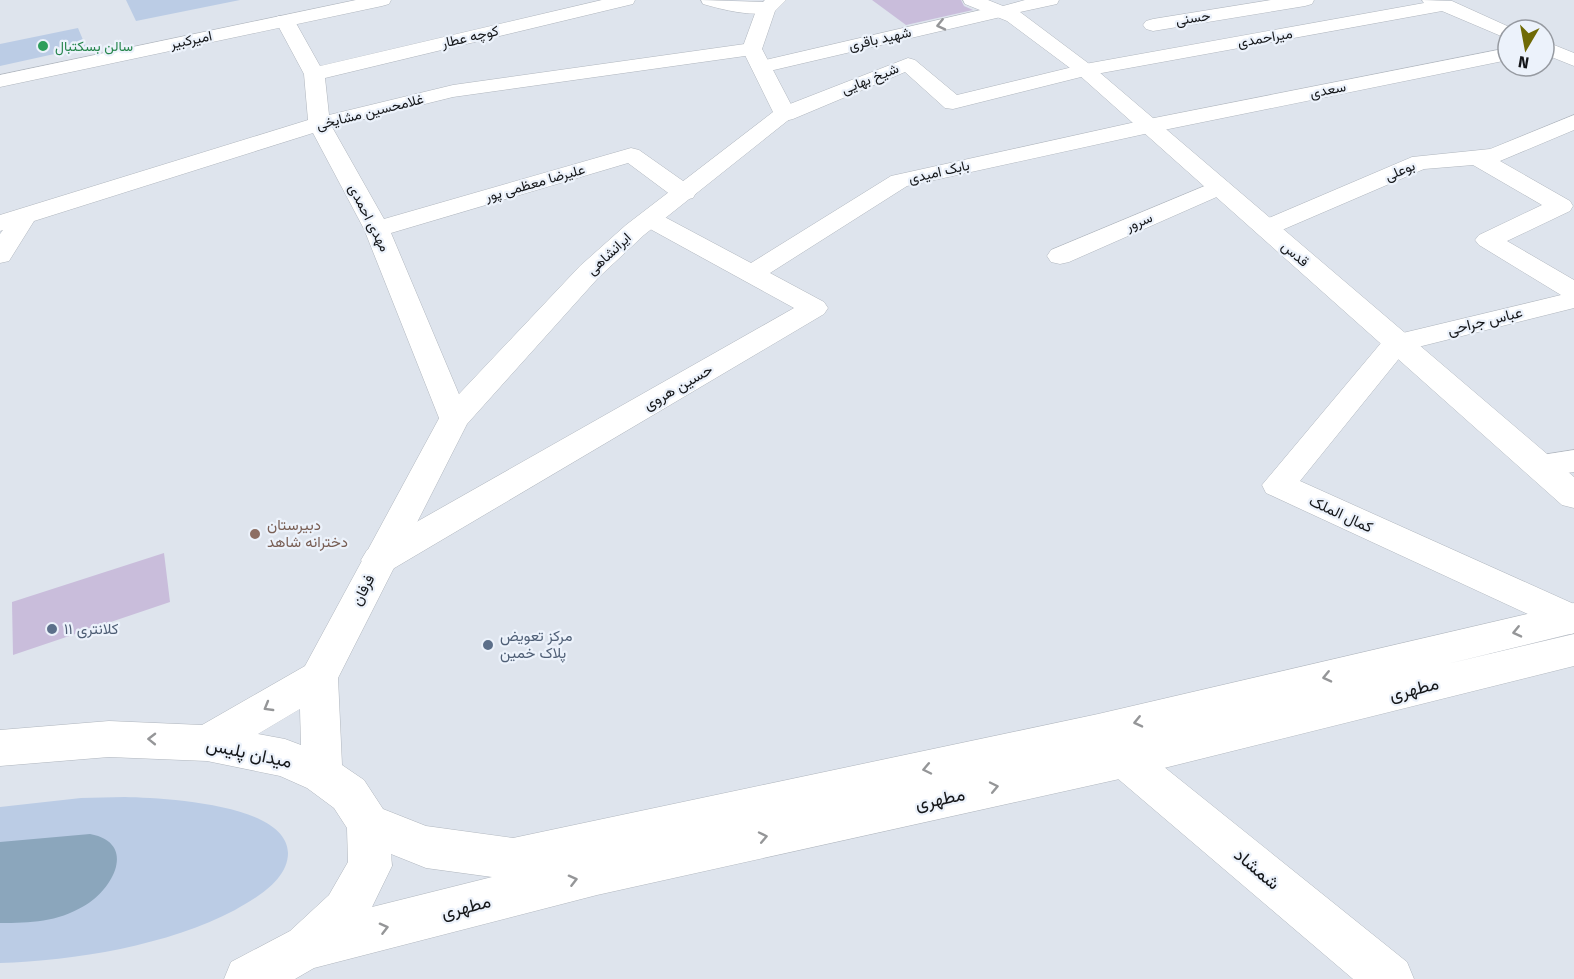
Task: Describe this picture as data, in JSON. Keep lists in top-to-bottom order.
{
  "streets": {
    "street": [
      "حسنی",
      "کوچه عطار",
      "میراحمدی",
      "شهید باقری",
      "امیرکبیر",
      "شیخ بهایی",
      "سعدی",
      "غلامحسین مشایخی",
      "بوعلی",
      "بابک امیدی",
      "علیرضا معظمی پور",
      "مهدی احمدی",
      "سرور",
      "ایرانشاهی",
      "قدس",
      "عباس جراحی",
      "حسین هروی",
      "کمال الملک",
      "فرفان",
      "مطهری",
      "میدان پلیس",
      "شمشاد"
    ]
  },
  "crossings": [
    ["کوچه عطار", "مهدی احمدی"],
    ["میراحمدی", "شیخ بهایی"],
    ["میراحمدی", "قدس"],
    ["شهید باقری", "غلامحسین مشایخی"],
    ["شهید باقری", "قدس"],
    ["امیرکبیر", "مهدی احمدی"],
    ["شیخ بهایی", "ایرانشاهی"],
    ["شیخ بهایی", "قدس"],
    ["سعدی", "بابک امیدی"],
    ["سعدی", "قدس"],
    ["غلامحسین مشایخی", "مهدی احمدی"],
    ["بوعلی", "قدس"],
    ["بابک امیدی", "قدس"],
    ["بابک امیدی", "حسین هروی"],
    ["علیرضا معظمی پور", "مهدی احمدی"],
    ["علیرضا معظمی پور", "ایرانشاهی"],
    ["مهدی احمدی", "ایرانشاهی"],
    ["مهدی احمدی", "فرفان"],
    ["سرور", "قدس"],
    ["ایرانشاهی", "حسین هروی"],
    ["ایرانشاهی", "فرفان"],
    ["قدس", "عباس جراحی"],
    ["قدس", "کمال الملک"],
    ["عباس جراحی", "کمال الملک"],
    ["حسین هروی", "فرفان"],
    ["کمال الملک", "مطهری"],
    ["فرفان", "میدان پلیس"],
    ["مطهری", "میدان پلیس"],
    ["مطهری", "شمشاد"]
  ],
  "one_way": ["شهید باقری"],
  "places": [
    "سالن بسکتبال",
    "دبیرستان دخترانه شاهد",
    "کلانتری ۱۱",
    "مرکز تعویض پلاک خمین"
  ],
  "north": "bottom"
}
